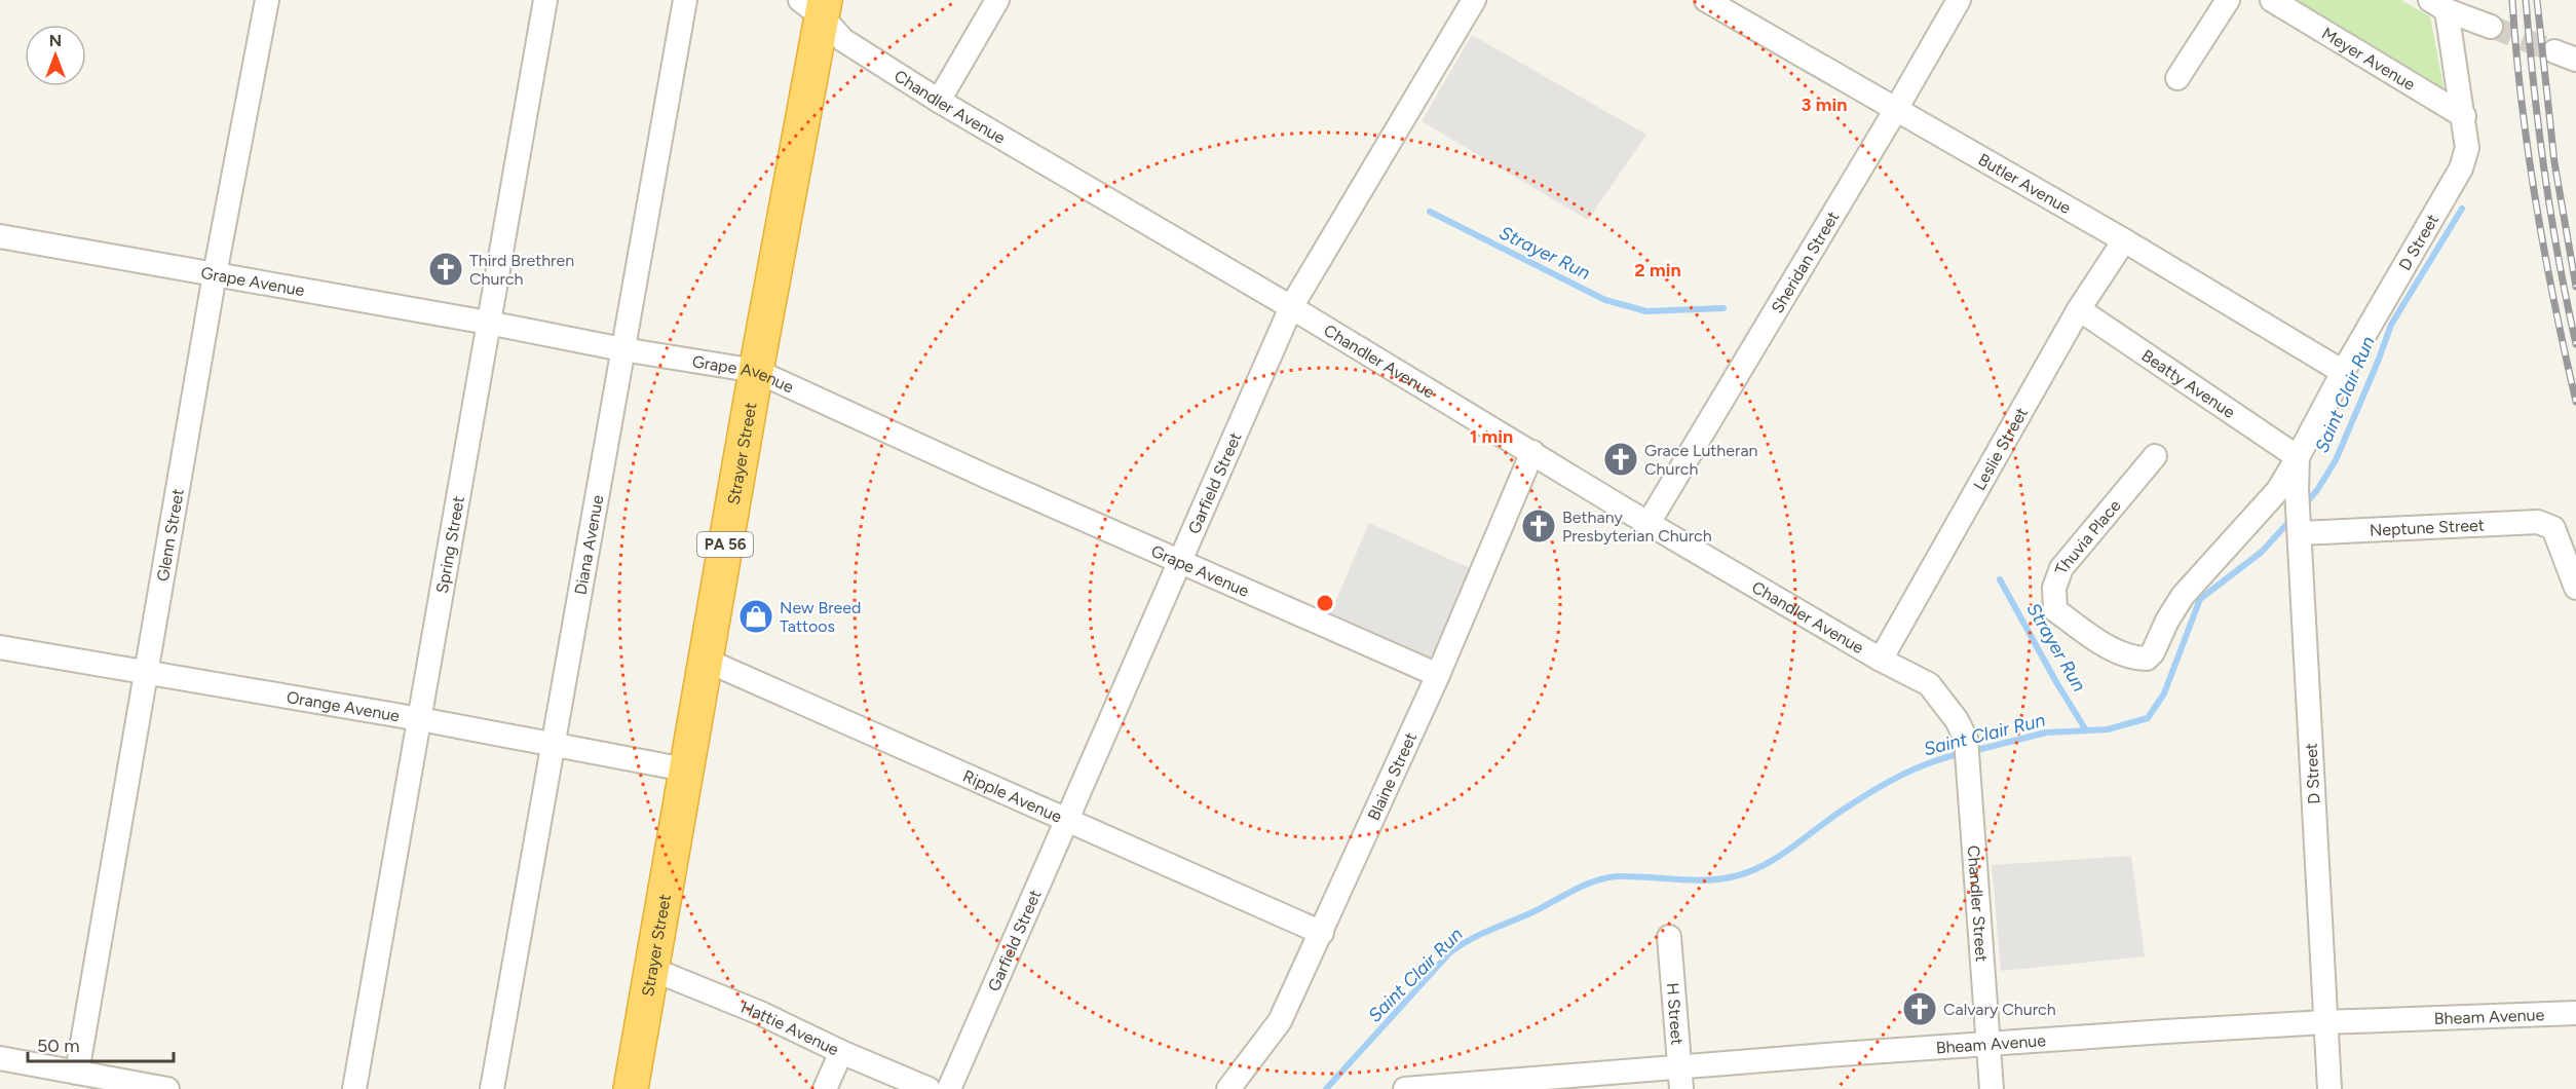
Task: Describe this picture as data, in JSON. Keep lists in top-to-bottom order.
{
  "streets": {
    "highway": ["Strayer Street", "PA 56"],
    "street": [
      "Meyer Avenue",
      "Chandler Avenue",
      "Butler Avenue",
      "D Street",
      "Sheridan Street",
      "Grape Avenue",
      "Beatty Avenue",
      "Leslie Street",
      "Garfield Street",
      "Neptune Street",
      "Glenn Street",
      "Thuvia Place",
      "Spring Street",
      "Diana Avenue",
      "Orange Avenue",
      "Blaine Street",
      "Ripple Avenue",
      "Chandler Street",
      "H Street",
      "Bheam Avenue",
      "Hattie Avenue"
    ]
  },
  "crossings": [
    ["Meyer Avenue", "D Street"],
    ["Chandler Avenue", "Sheridan Street"],
    ["Chandler Avenue", "Leslie Street"],
    ["Chandler Avenue", "Strayer Street"],
    ["Chandler Avenue", "Garfield Street"],
    ["Chandler Avenue", "Blaine Street"],
    ["Chandler Avenue", "Chandler Street"],
    ["Butler Avenue", "D Street"],
    ["Butler Avenue", "Sheridan Street"],
    ["Butler Avenue", "Leslie Street"],
    ["D Street", "Beatty Avenue"],
    ["D Street", "Neptune Street"],
    ["D Street", "Thuvia Place"],
    ["D Street", "Bheam Avenue"],
    ["Grape Avenue", "Strayer Street"],
    ["Grape Avenue", "Garfield Street"],
    ["Grape Avenue", "Glenn Street"],
    ["Grape Avenue", "Spring Street"],
    ["Grape Avenue", "Diana Avenue"],
    ["Grape Avenue", "Blaine Street"],
    ["Beatty Avenue", "Leslie Street"],
    ["Strayer Street", "Orange Avenue"],
    ["Strayer Street", "Ripple Avenue"],
    ["Strayer Street", "Hattie Avenue"],
    ["Garfield Street", "Ripple Avenue"],
    ["Glenn Street", "Orange Avenue"],
    ["Spring Street", "Orange Avenue"],
    ["Diana Avenue", "Orange Avenue"],
    ["Blaine Street", "Ripple Avenue"],
    ["Chandler Street", "Bheam Avenue"],
    ["H Street", "Bheam Avenue"]
  ],
  "water": ["Strayer Run", "Saint Clair Run"],
  "places": {
    "church": [
      "Third Brethren Church",
      "Grace Lutheran Church",
      "Bethany Presbyterian Church",
      "Calvary Church"
    ],
    "shop": ["New Breed Tattoos"]
  },
  "scale_bar": "50 m",
  "north": "top",
  "rings": ["3 min", "2 min", "1 min"]
}
